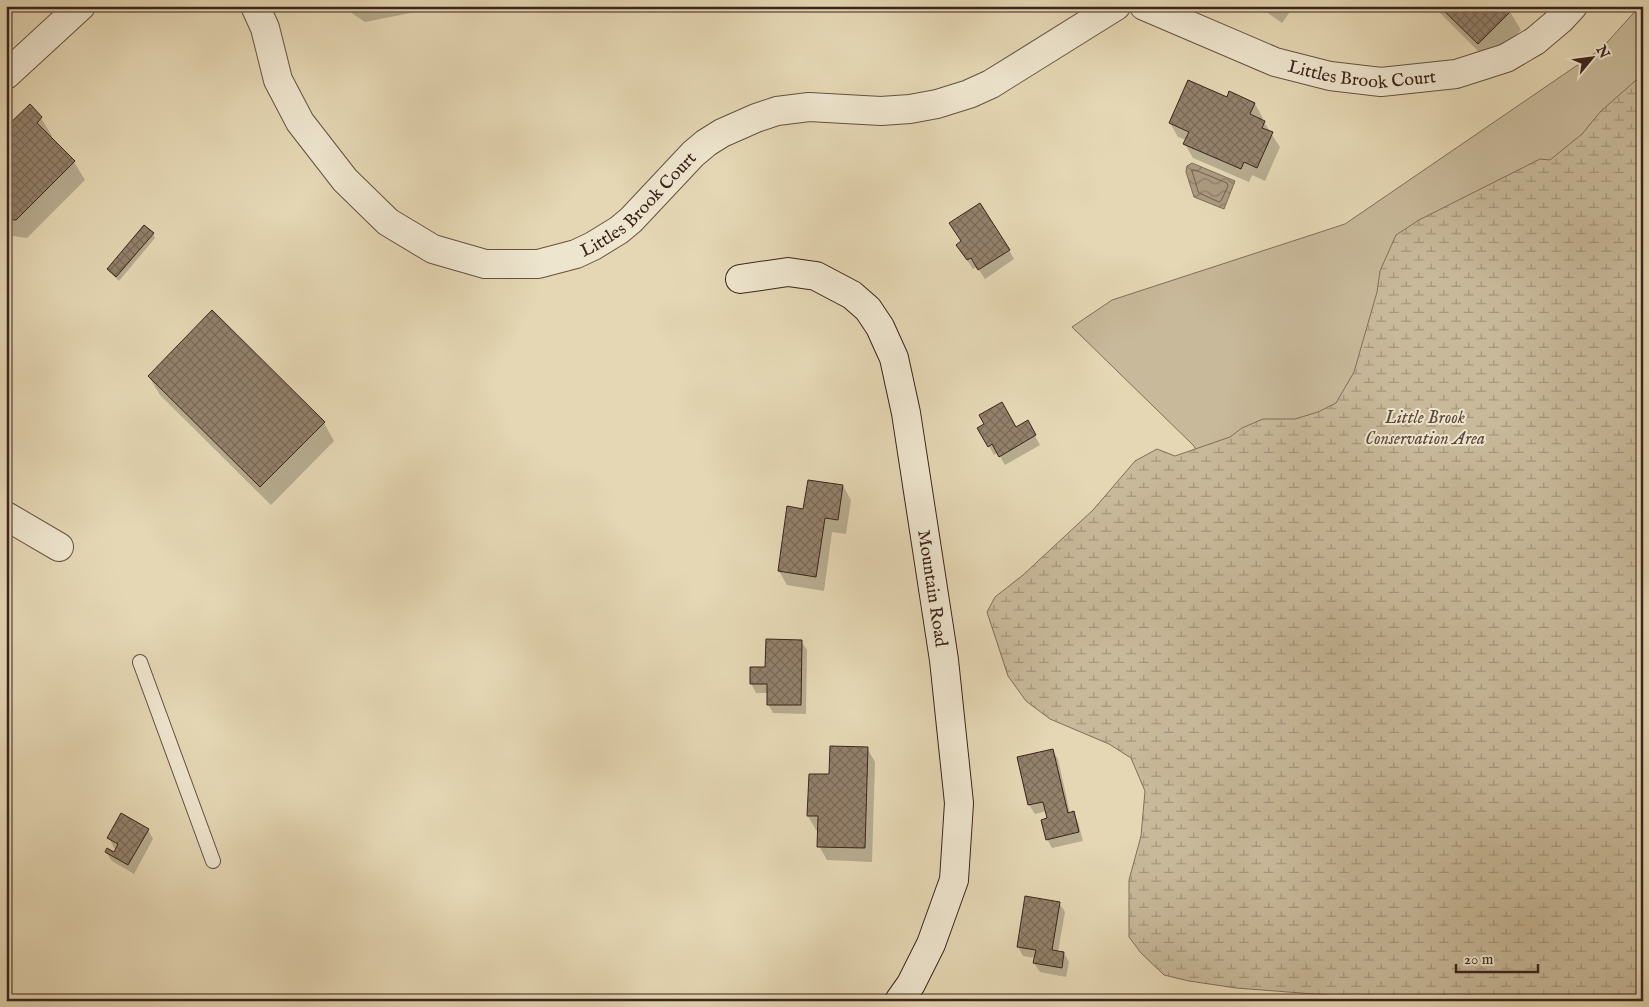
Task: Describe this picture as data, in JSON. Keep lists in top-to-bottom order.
{
  "streets": {
    "street": ["Littles Brook Court", "Mountain Road"]
  },
  "parks": ["Little Brook Conservation Area"],
  "scale_bar": "20 m",
  "north": "top right"
}
